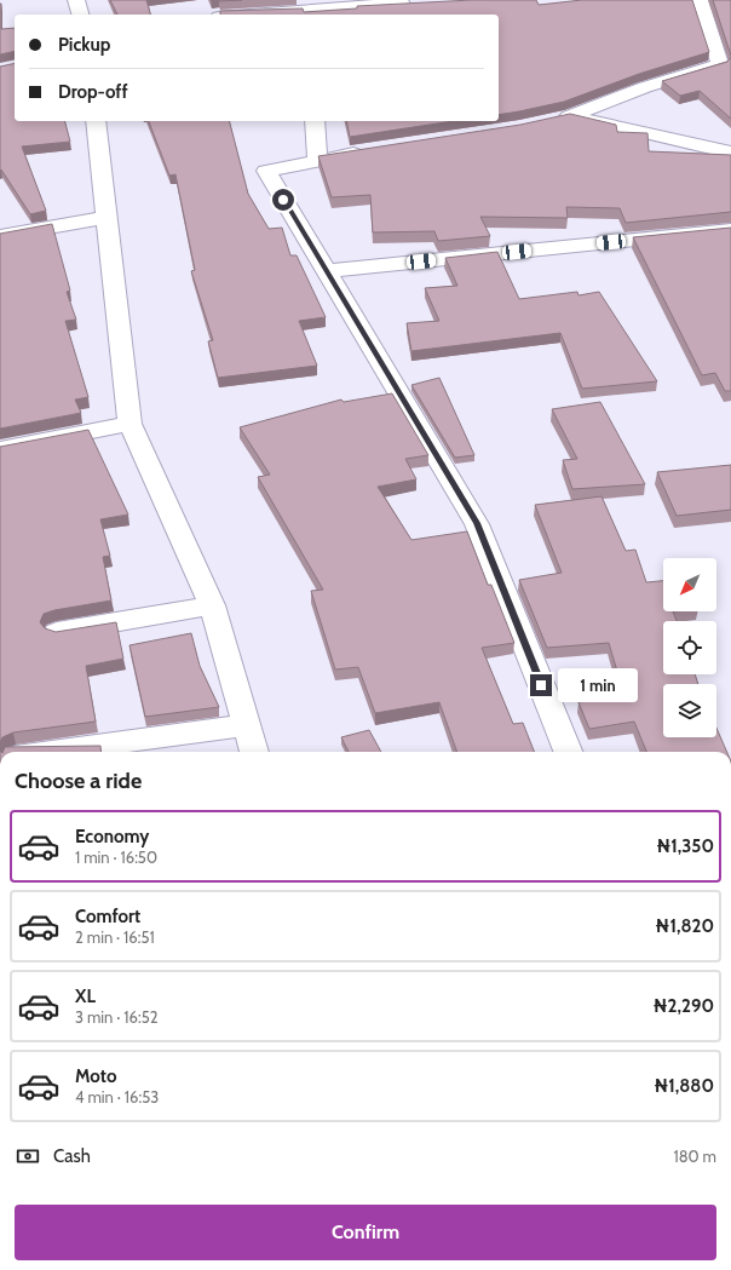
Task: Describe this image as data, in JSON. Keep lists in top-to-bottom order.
{
  "north": "bottom left",
  "page": {
    "banner": ["Pickup", "Drop-off"],
    "bubble": "1 min",
    "heading": "Choose a ride",
    "list": [
      {
        "name": "Economy",
        "note": "1 min · 16:50",
        "value": "₦1,350"
      },
      {
        "name": "Comfort",
        "note": "2 min · 16:51",
        "value": "₦1,820"
      },
      {
        "name": "XL",
        "note": "3 min · 16:52",
        "value": "₦2,290"
      },
      {
        "name": "Moto",
        "note": "4 min · 16:53",
        "value": "₦1,880"
      }
    ],
    "pay": ["Cash", "180 m"],
    "buttons": "Confirm"
  }
}
